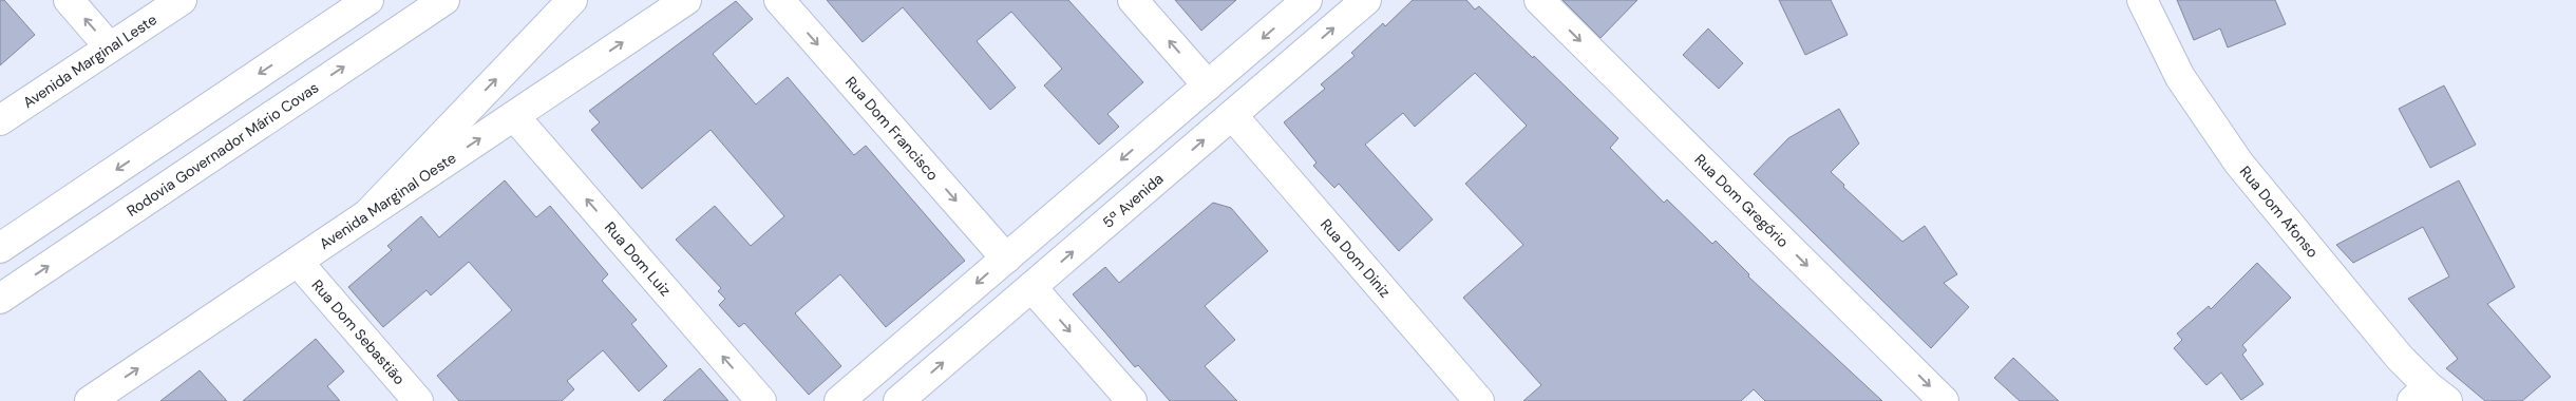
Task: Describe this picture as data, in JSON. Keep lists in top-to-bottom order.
{
  "streets": {
    "main road": [
      "Avenida Marginal Leste",
      "Rua Dom Francisco",
      "Rodovia Governador Mário Covas",
      "Avenida Marginal Oeste",
      "5ª Avenida",
      "Rua Dom Gregório",
      "Rua Dom Afonso",
      "Rua Dom Diniz",
      "Rua Dom Luiz",
      "Rua Dom Sebastião"
    ]
  },
  "crossings": [
    ["Avenida Marginal Oeste", "Rua Dom Luiz"],
    ["Avenida Marginal Oeste", "Rua Dom Sebastião"],
    ["5ª Avenida", "Rua Dom Diniz"]
  ],
  "one_way": ["Rua Dom Francisco", "Rua Dom Gregório", "Rua Dom Luiz"]
}
